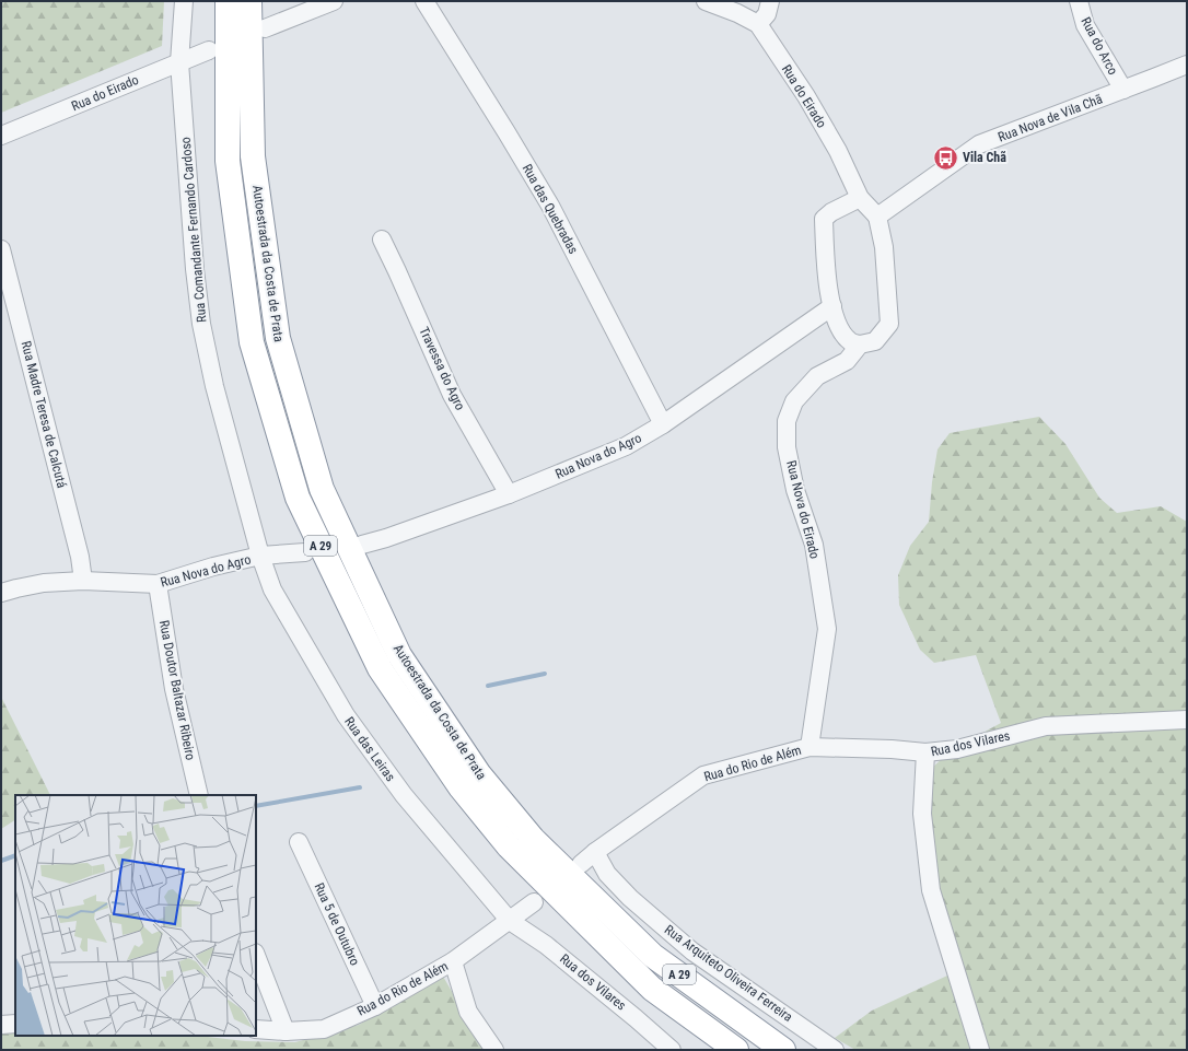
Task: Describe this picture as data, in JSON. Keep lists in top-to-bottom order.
{
  "streets": {
    "highway": ["Autoestrada da Costa de Prata", "A 29"],
    "street": [
      "Rua do Arco",
      "Rua do Eirado",
      "Rua Nova de Vila Chã",
      "Rua das Quebradas",
      "Rua Comandante Fernando Cardoso",
      "Travessa do Agro",
      "Rua Madre Teresa de Calcutá",
      "Rua Nova do Agro",
      "Rua Nova do Eirado",
      "Rua Doutor Baltazar Ribeiro",
      "Rua dos Vilares",
      "Rua das Leiras",
      "Rua do Rio de Além",
      "Rua 5 de Outubro",
      "Rua Arquiteto Oliveira Ferreira"
    ]
  },
  "crossings": [
    ["Rua do Arco", "Rua Nova de Vila Chã"],
    ["Rua do Eirado", "Rua Nova de Vila Chã"],
    ["Rua do Eirado", "Rua Comandante Fernando Cardoso"],
    ["Rua do Eirado", "Rua Nova do Eirado"],
    ["Rua Nova de Vila Chã", "Rua Nova do Eirado"],
    ["Rua das Quebradas", "Rua Nova do Agro"],
    ["Rua Comandante Fernando Cardoso", "Rua Nova do Agro"],
    ["Rua Comandante Fernando Cardoso", "Rua das Leiras"],
    ["Travessa do Agro", "Rua Nova do Agro"],
    ["Rua Madre Teresa de Calcutá", "Rua Nova do Agro"],
    ["Rua Nova do Agro", "Rua Doutor Baltazar Ribeiro"],
    ["Rua Nova do Agro", "Rua das Leiras"],
    ["Rua Nova do Eirado", "Rua do Rio de Além"],
    ["Rua dos Vilares", "Rua das Leiras"],
    ["Rua dos Vilares", "Rua do Rio de Além"],
    ["Rua das Leiras", "Rua do Rio de Além"],
    ["Rua do Rio de Além", "Rua 5 de Outubro"],
    ["Rua do Rio de Além", "Rua Arquiteto Oliveira Ferreira"]
  ],
  "places": {
    "bus stop": ["Vila Chã"]
  }
}
